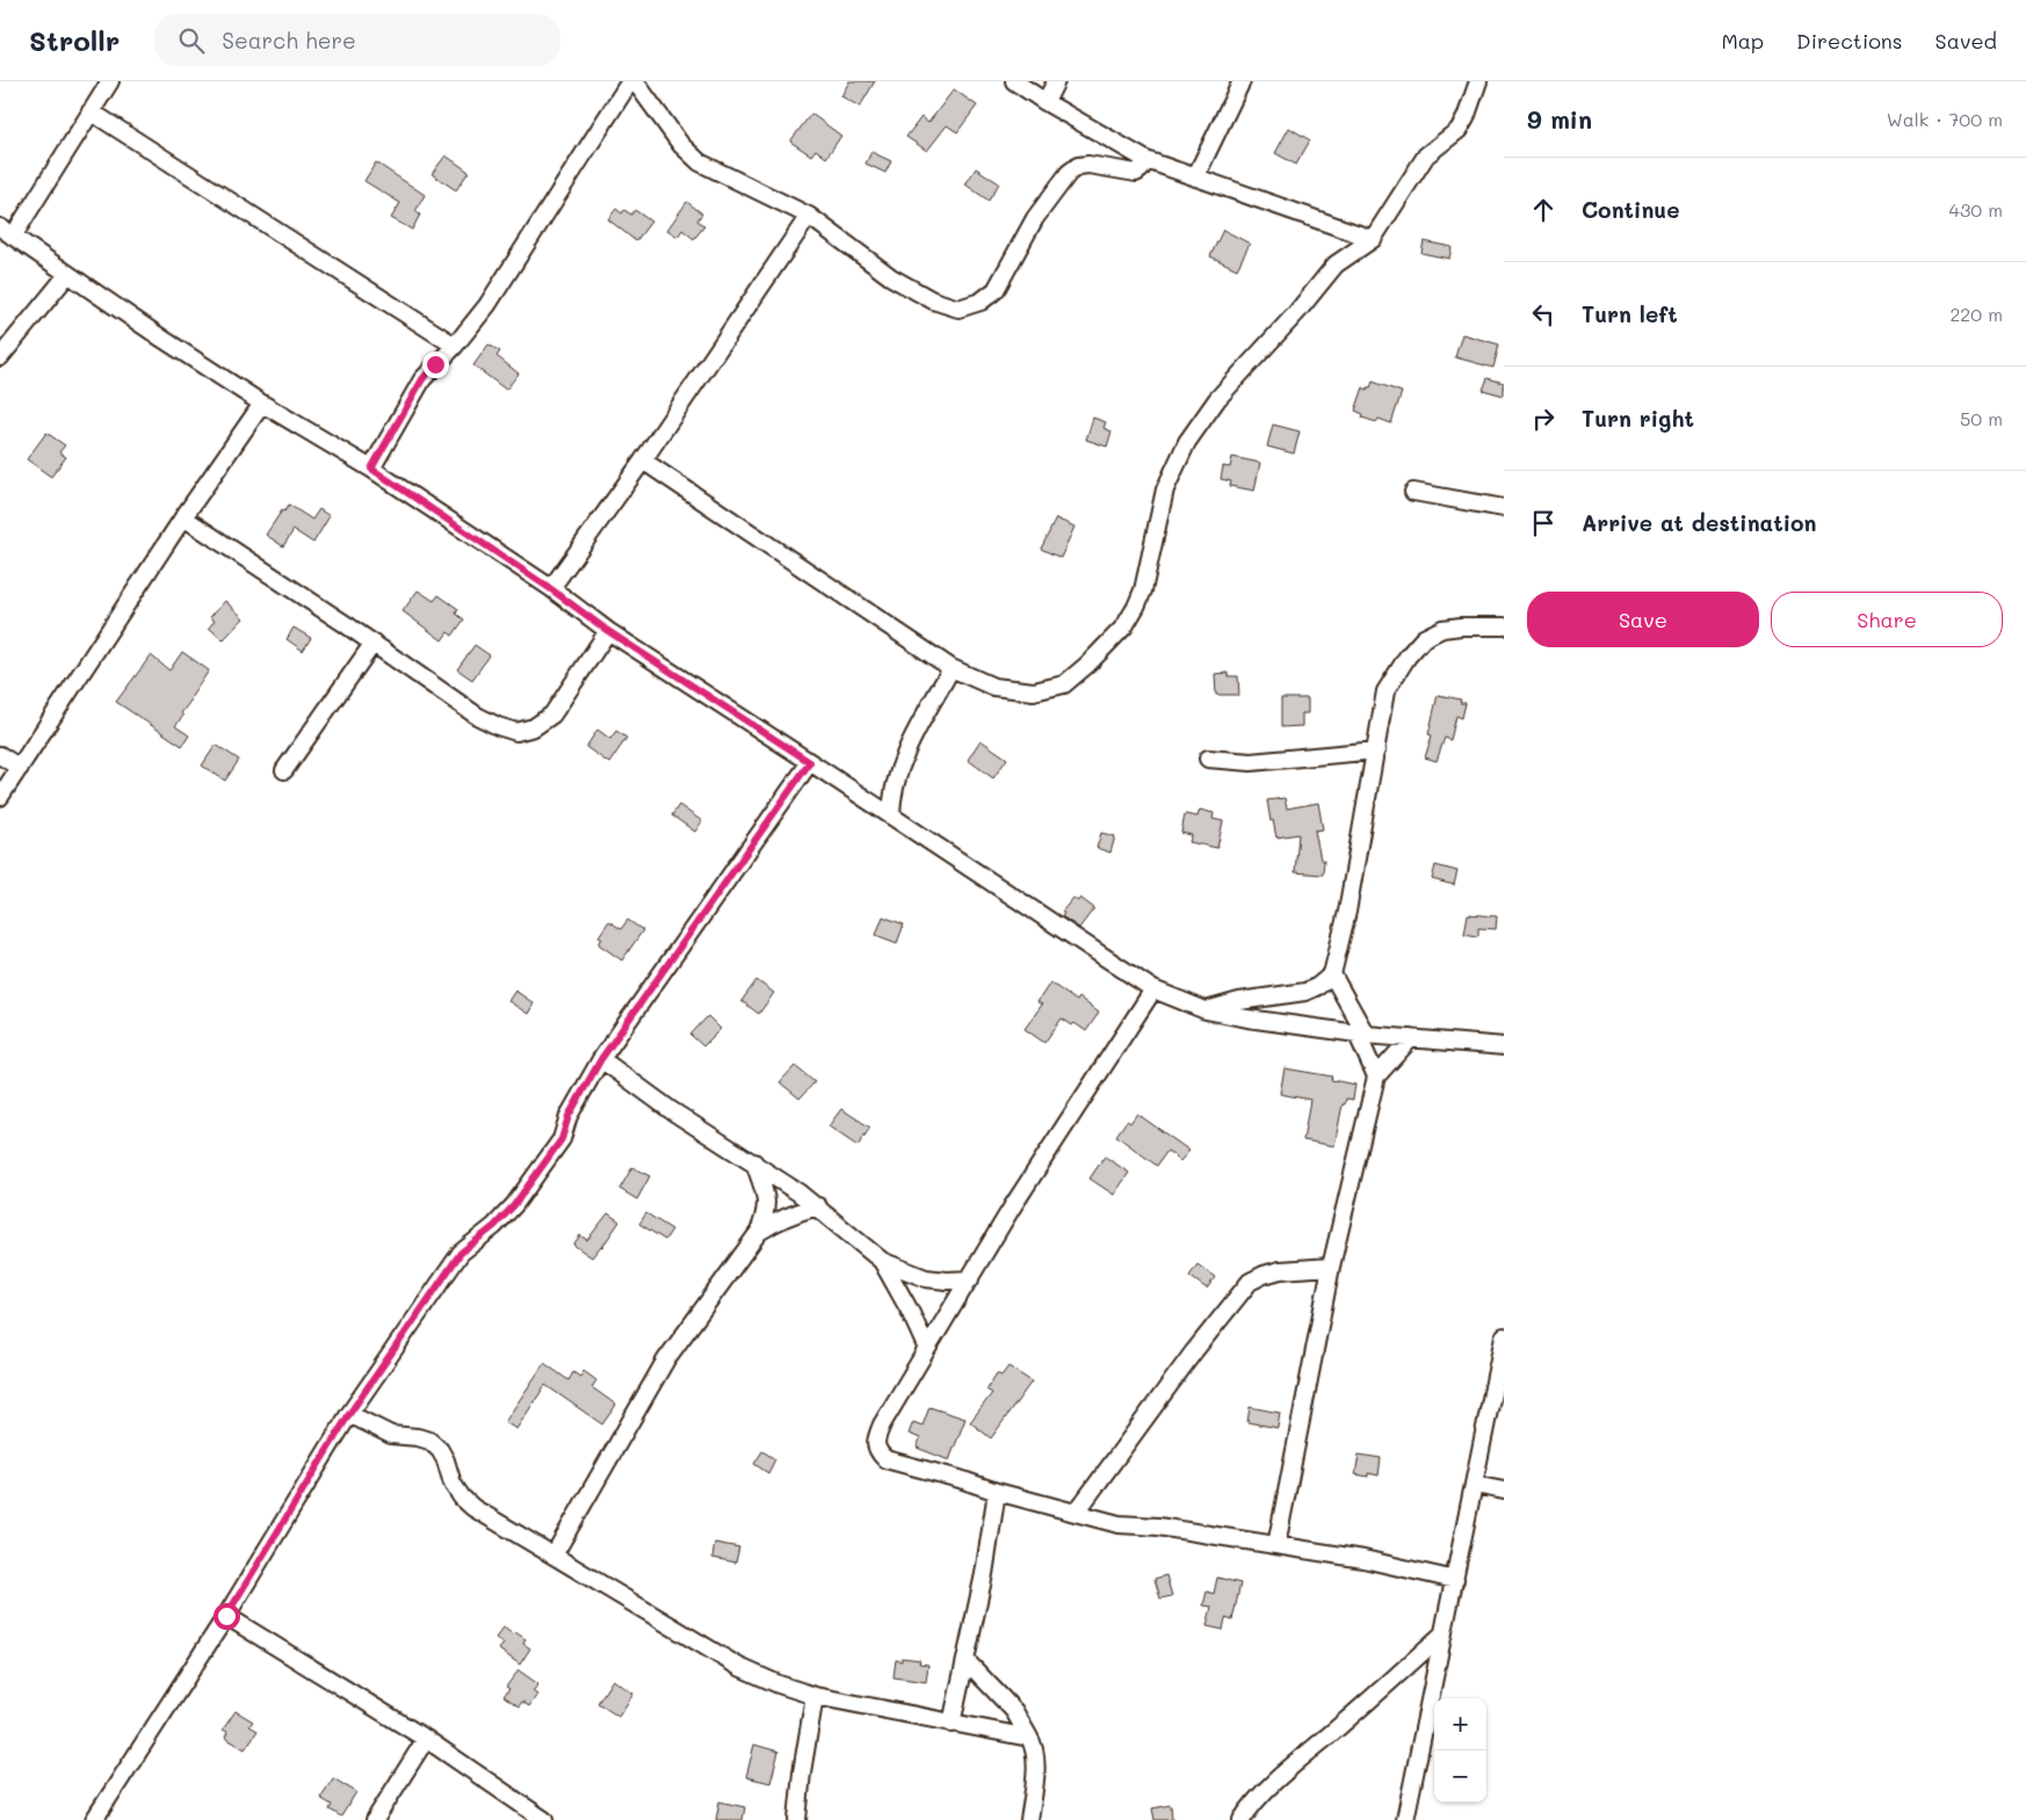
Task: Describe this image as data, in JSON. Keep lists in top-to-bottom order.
{
  "page": {
    "header": "Strollr",
    "search": "Search here",
    "nav": ["Map", "Directions", "Saved"],
    "heading": ["9 min", "Walk · 700 m"],
    "list": [
      ["Continue", "430 m"],
      ["Turn left", "220 m"],
      ["Turn right", "50 m"],
      "Arrive at destination"
    ],
    "buttons": ["Save", "Share"],
    "map_buttons": ["+", "−"]
  }
}
